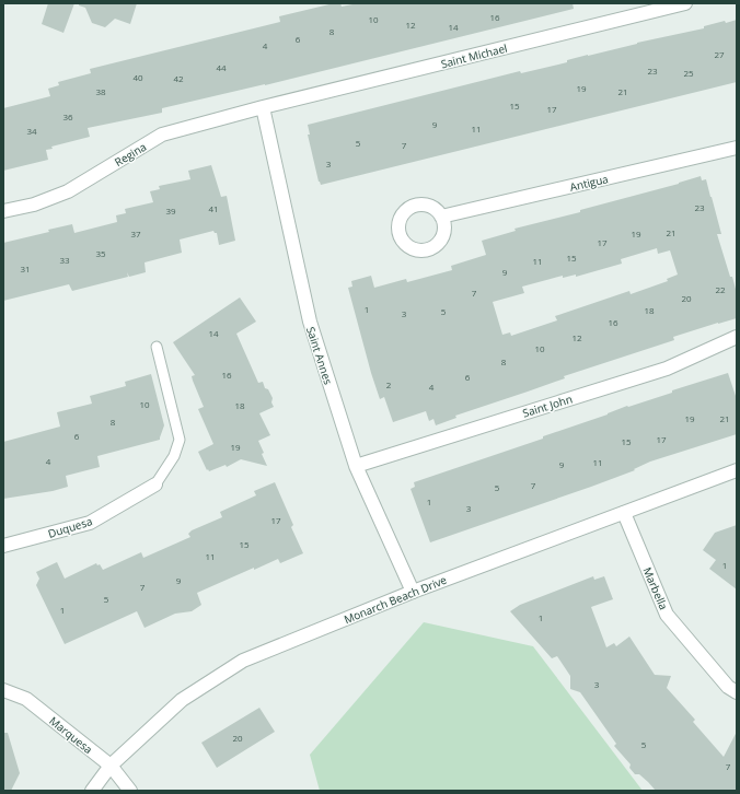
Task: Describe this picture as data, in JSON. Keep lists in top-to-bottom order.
{
  "streets": {
    "street": [
      "Saint Michael",
      "Regina",
      "Antigua",
      "Saint Annes",
      "Saint John",
      "Duquesa",
      "Marbella",
      "Monarch Beach Drive",
      "Marquesa"
    ]
  },
  "crossings": [
    ["Saint Michael", "Regina"],
    ["Saint Michael", "Saint Annes"],
    ["Regina", "Saint Annes"],
    ["Saint Annes", "Saint John"],
    ["Saint Annes", "Monarch Beach Drive"],
    ["Marbella", "Monarch Beach Drive"],
    ["Monarch Beach Drive", "Marquesa"]
  ],
  "house_numbers": [
    "16",
    "10",
    "12",
    "14",
    "8",
    "6",
    "4",
    "27",
    "44",
    "23",
    "25",
    "40",
    "42",
    "19",
    "38",
    "21",
    "15",
    "17",
    "36",
    "9",
    "11",
    "34",
    "5",
    "7",
    "3",
    "23",
    "41",
    "39",
    "21",
    "37",
    "19",
    "17",
    "35",
    "15",
    "33",
    "11",
    "31",
    "9",
    "22",
    "7",
    "20",
    "1",
    "18",
    "5",
    "3",
    "16",
    "14",
    "12",
    "10",
    "8",
    "16",
    "6",
    "2",
    "4",
    "10",
    "18",
    "19",
    "21",
    "8",
    "6",
    "17",
    "15",
    "19",
    "4",
    "11",
    "9",
    "7",
    "5",
    "1",
    "3",
    "17",
    "15",
    "11",
    "1",
    "9",
    "7",
    "5",
    "1",
    "1",
    "3",
    "20",
    "5",
    "7"
  ]
}
